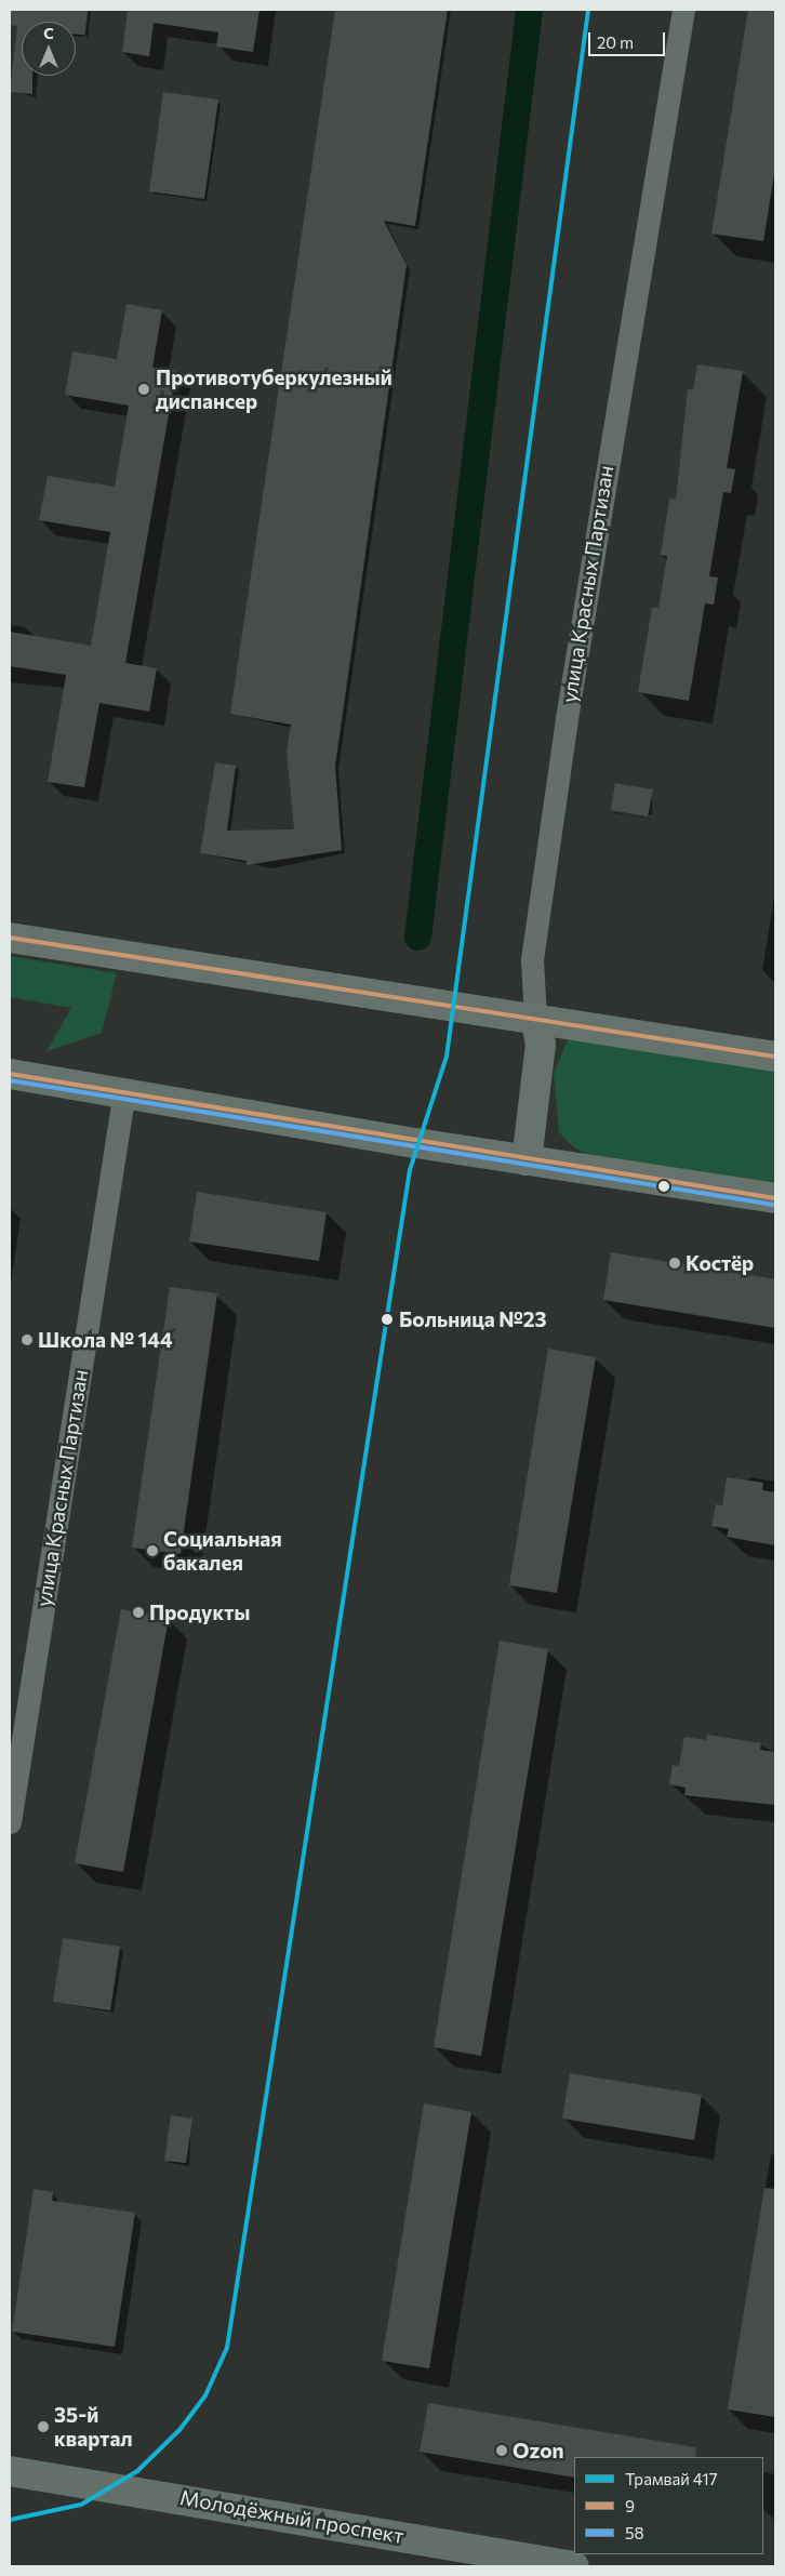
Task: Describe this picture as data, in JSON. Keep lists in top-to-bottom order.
{
  "streets": {
    "main road": ["Молодёжный проспект"],
    "street": ["улица Красных Партизан"]
  },
  "places": [
    "Противотуберкулезный диспансер",
    "Костёр",
    "Больница №23",
    "Школа № 144",
    "Социальная бакалея",
    "Продукты",
    "35-й квартал",
    "Ozon"
  ],
  "lines": ["tram line 417", "transit line 9", "transit line 58"],
  "legend": ["Трамвай 417", "9", "58"],
  "scale_bar": "20 m",
  "north": "top"
}
